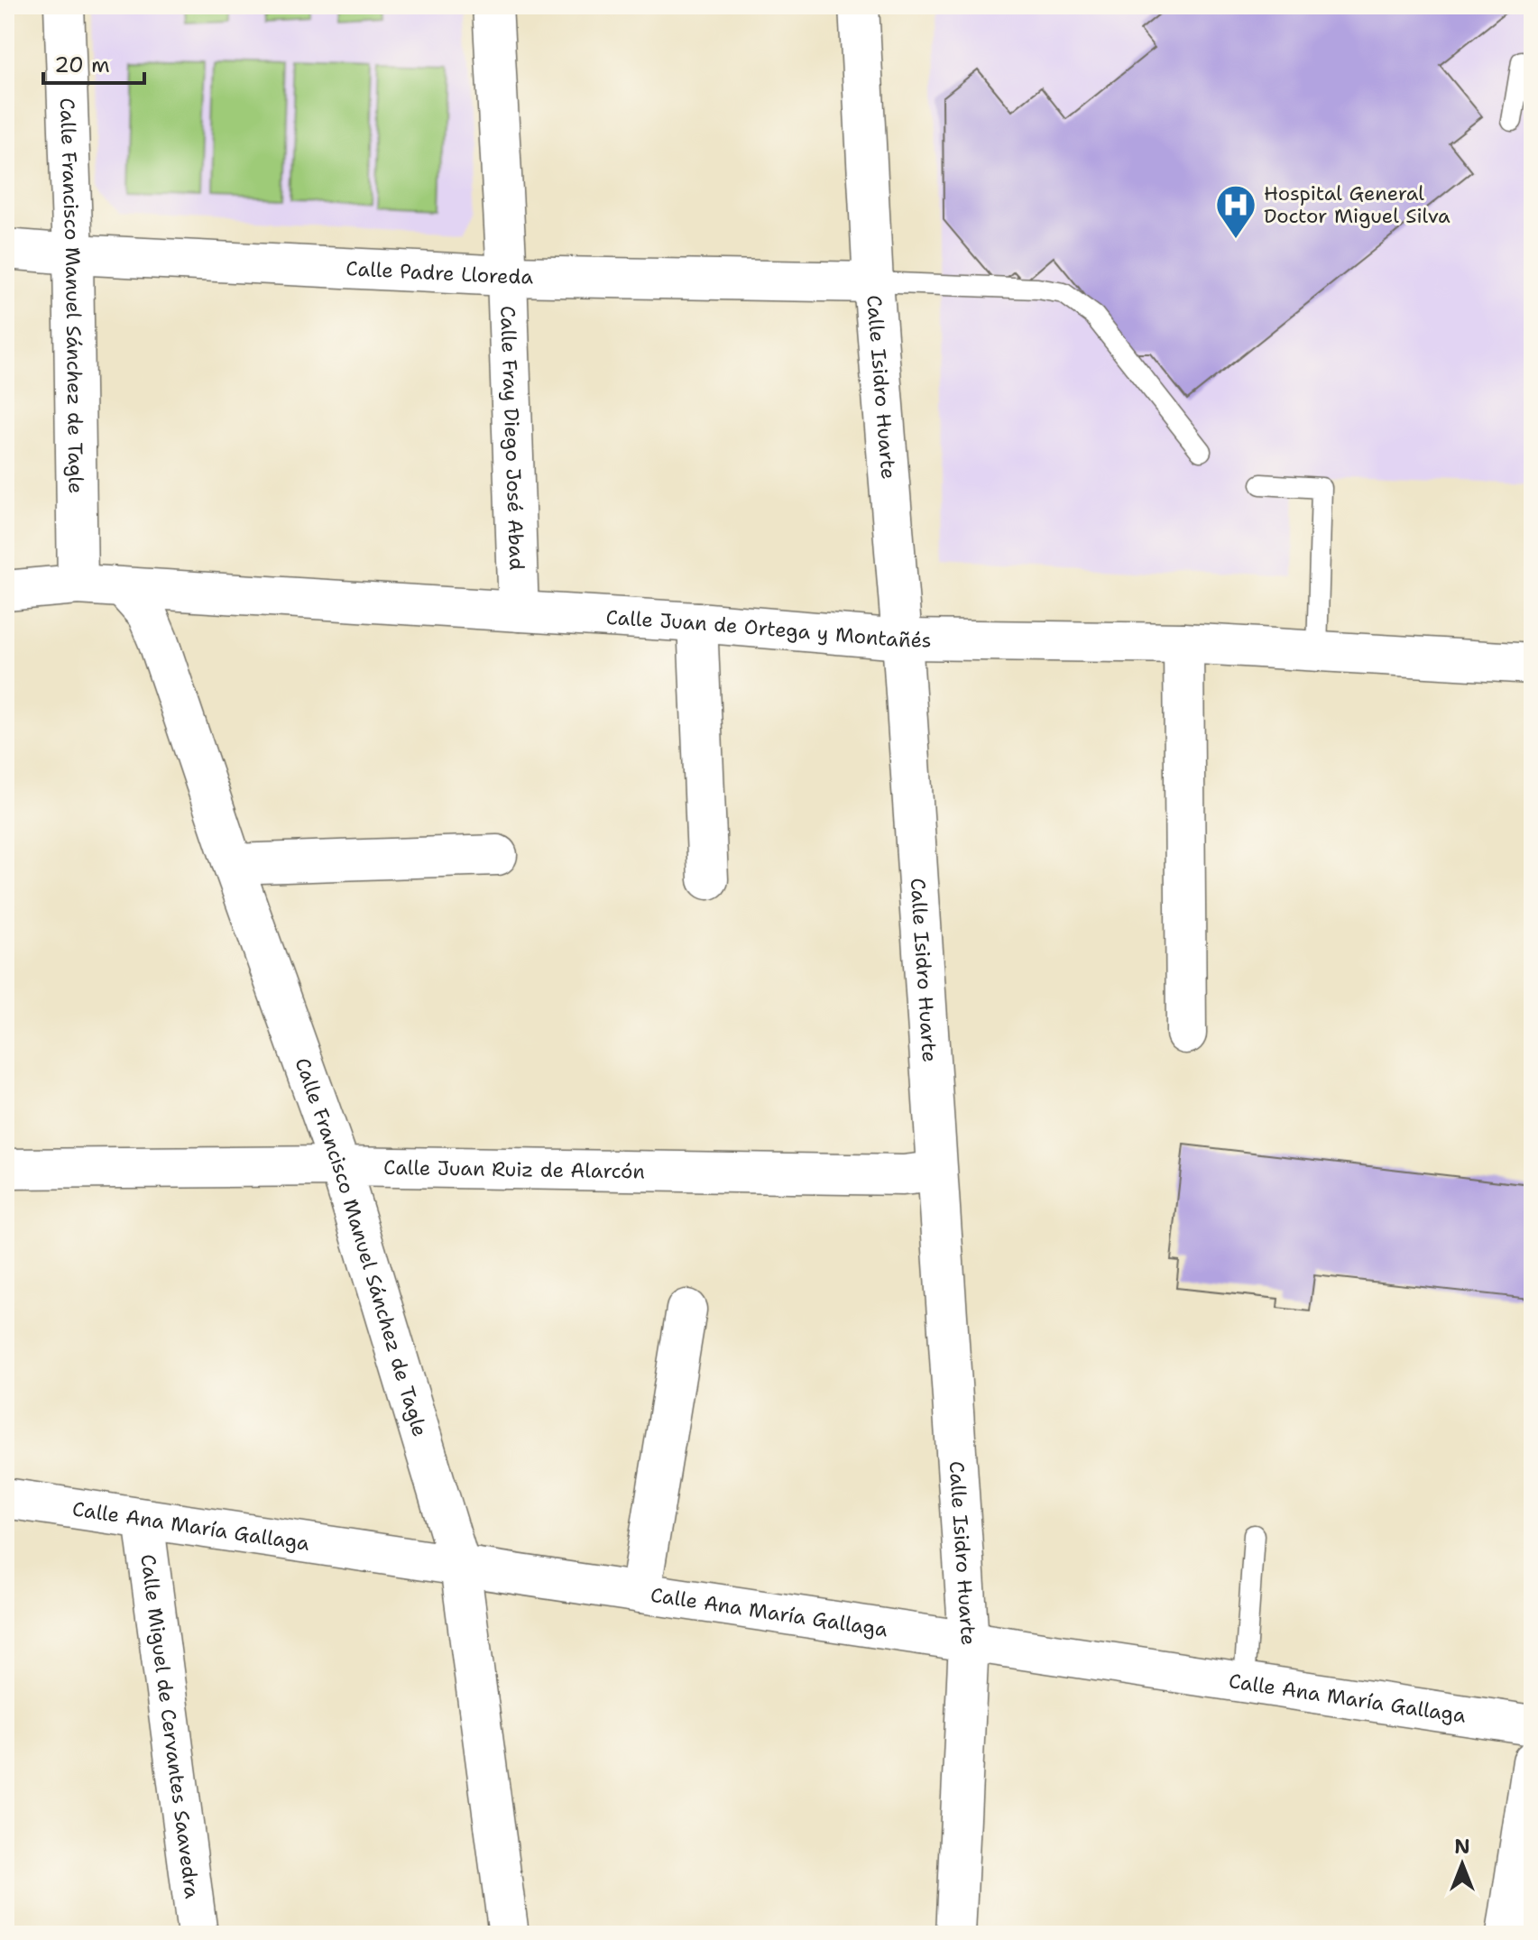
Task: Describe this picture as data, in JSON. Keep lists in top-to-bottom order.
{
  "streets": {
    "street": [
      "Calle Padre Lloreda",
      "Calle Francisco Manuel Sánchez de Tagle",
      "Calle Isidro Huarte",
      "Calle Fray Diego José Abad",
      "Calle Juan de Ortega y Montañés",
      "Calle Juan Ruiz de Alarcón",
      "Calle Ana María Gallaga",
      "Calle Miguel de Cervantes Saavedra"
    ]
  },
  "crossings": [
    ["Calle Padre Lloreda", "Calle Francisco Manuel Sánchez de Tagle"],
    ["Calle Padre Lloreda", "Calle Isidro Huarte"],
    ["Calle Padre Lloreda", "Calle Fray Diego José Abad"],
    ["Calle Francisco Manuel Sánchez de Tagle", "Calle Juan de Ortega y Montañés"],
    ["Calle Francisco Manuel Sánchez de Tagle", "Calle Juan Ruiz de Alarcón"],
    ["Calle Francisco Manuel Sánchez de Tagle", "Calle Ana María Gallaga"],
    ["Calle Isidro Huarte", "Calle Juan de Ortega y Montañés"],
    ["Calle Isidro Huarte", "Calle Juan Ruiz de Alarcón"],
    ["Calle Isidro Huarte", "Calle Ana María Gallaga"],
    ["Calle Fray Diego José Abad", "Calle Juan de Ortega y Montañés"],
    ["Calle Ana María Gallaga", "Calle Miguel de Cervantes Saavedra"]
  ],
  "places": {
    "hospital": ["Hospital General Doctor Miguel Silva"]
  },
  "scale_bar": "20 m",
  "north": "top"
}
